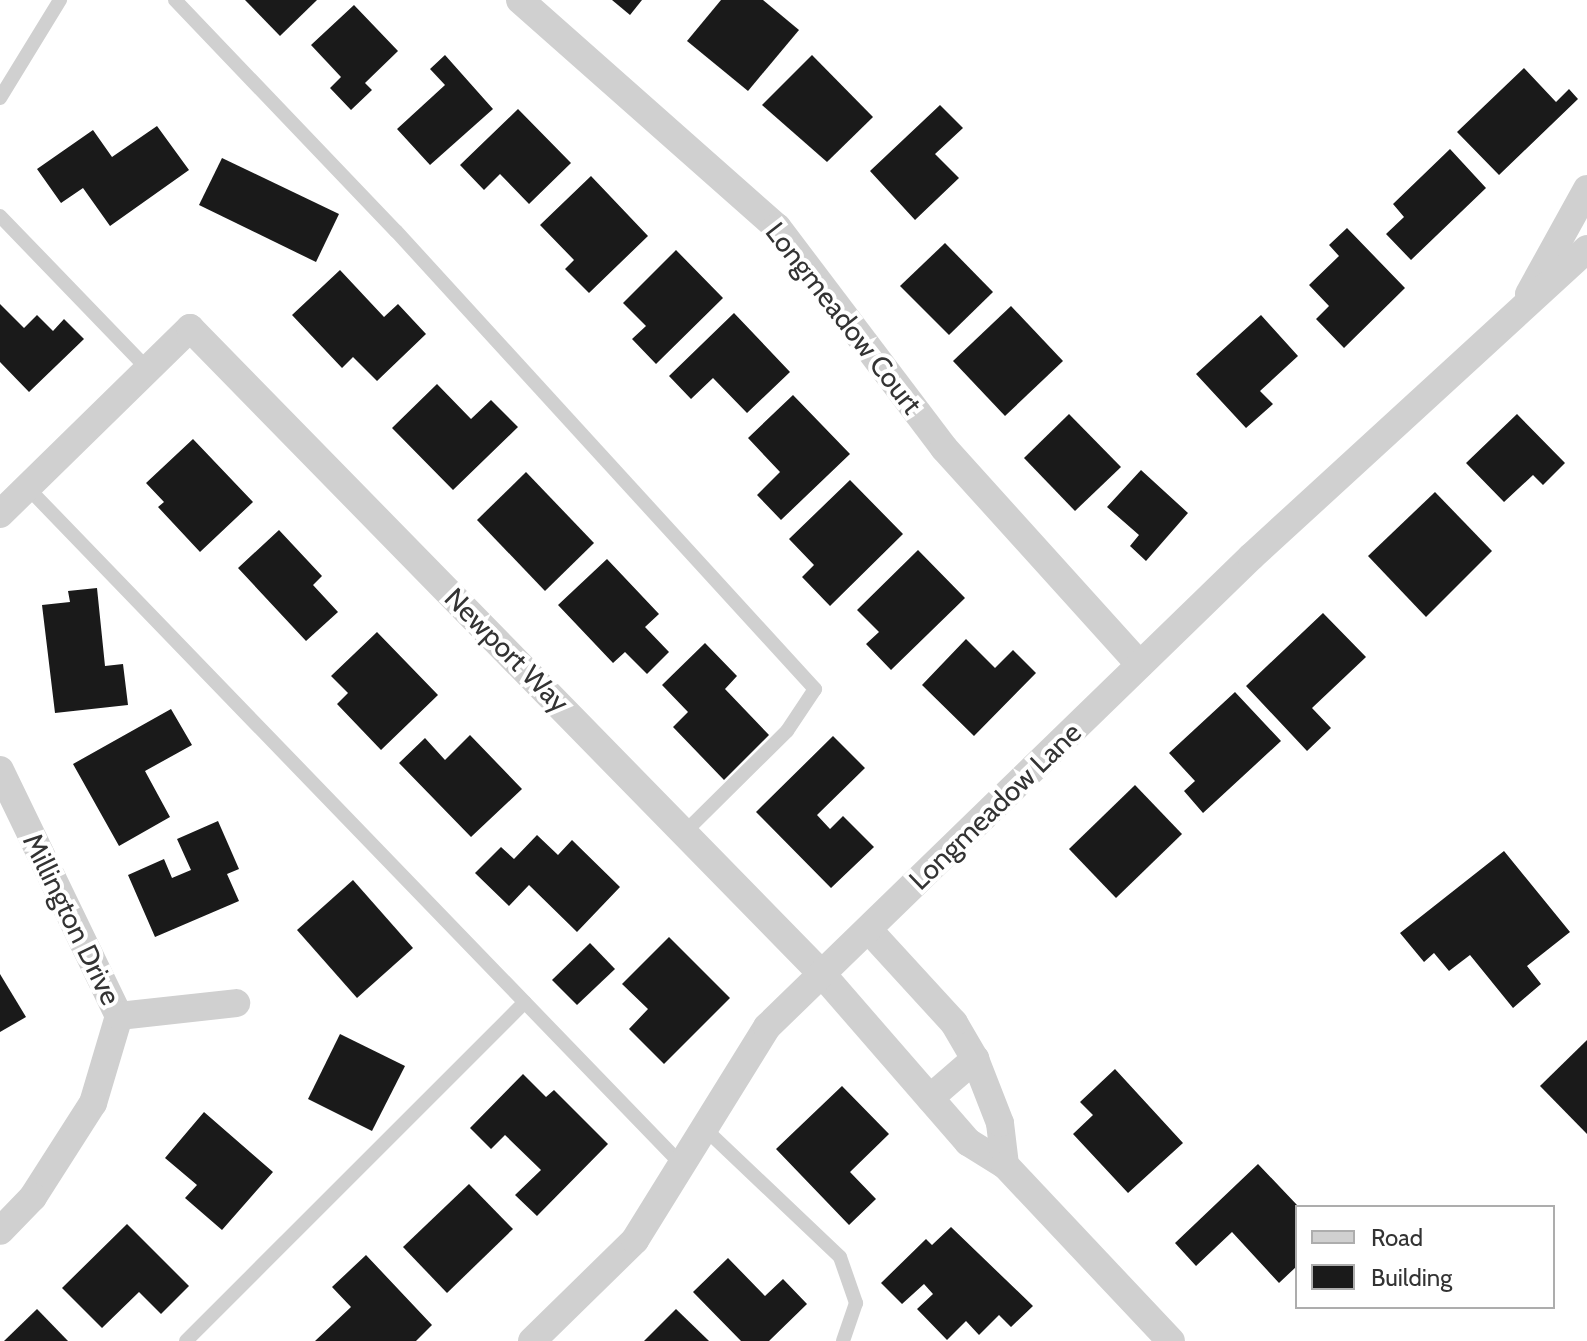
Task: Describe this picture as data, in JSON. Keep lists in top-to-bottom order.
{
  "streets": {
    "street": [
      "Longmeadow Court",
      "Newport Way",
      "Longmeadow Lane",
      "Millington Drive"
    ]
  },
  "crossings": [
    ["Longmeadow Court", "Longmeadow Lane"],
    ["Newport Way", "Longmeadow Lane"]
  ],
  "legend": ["Road", "Building"]
}
